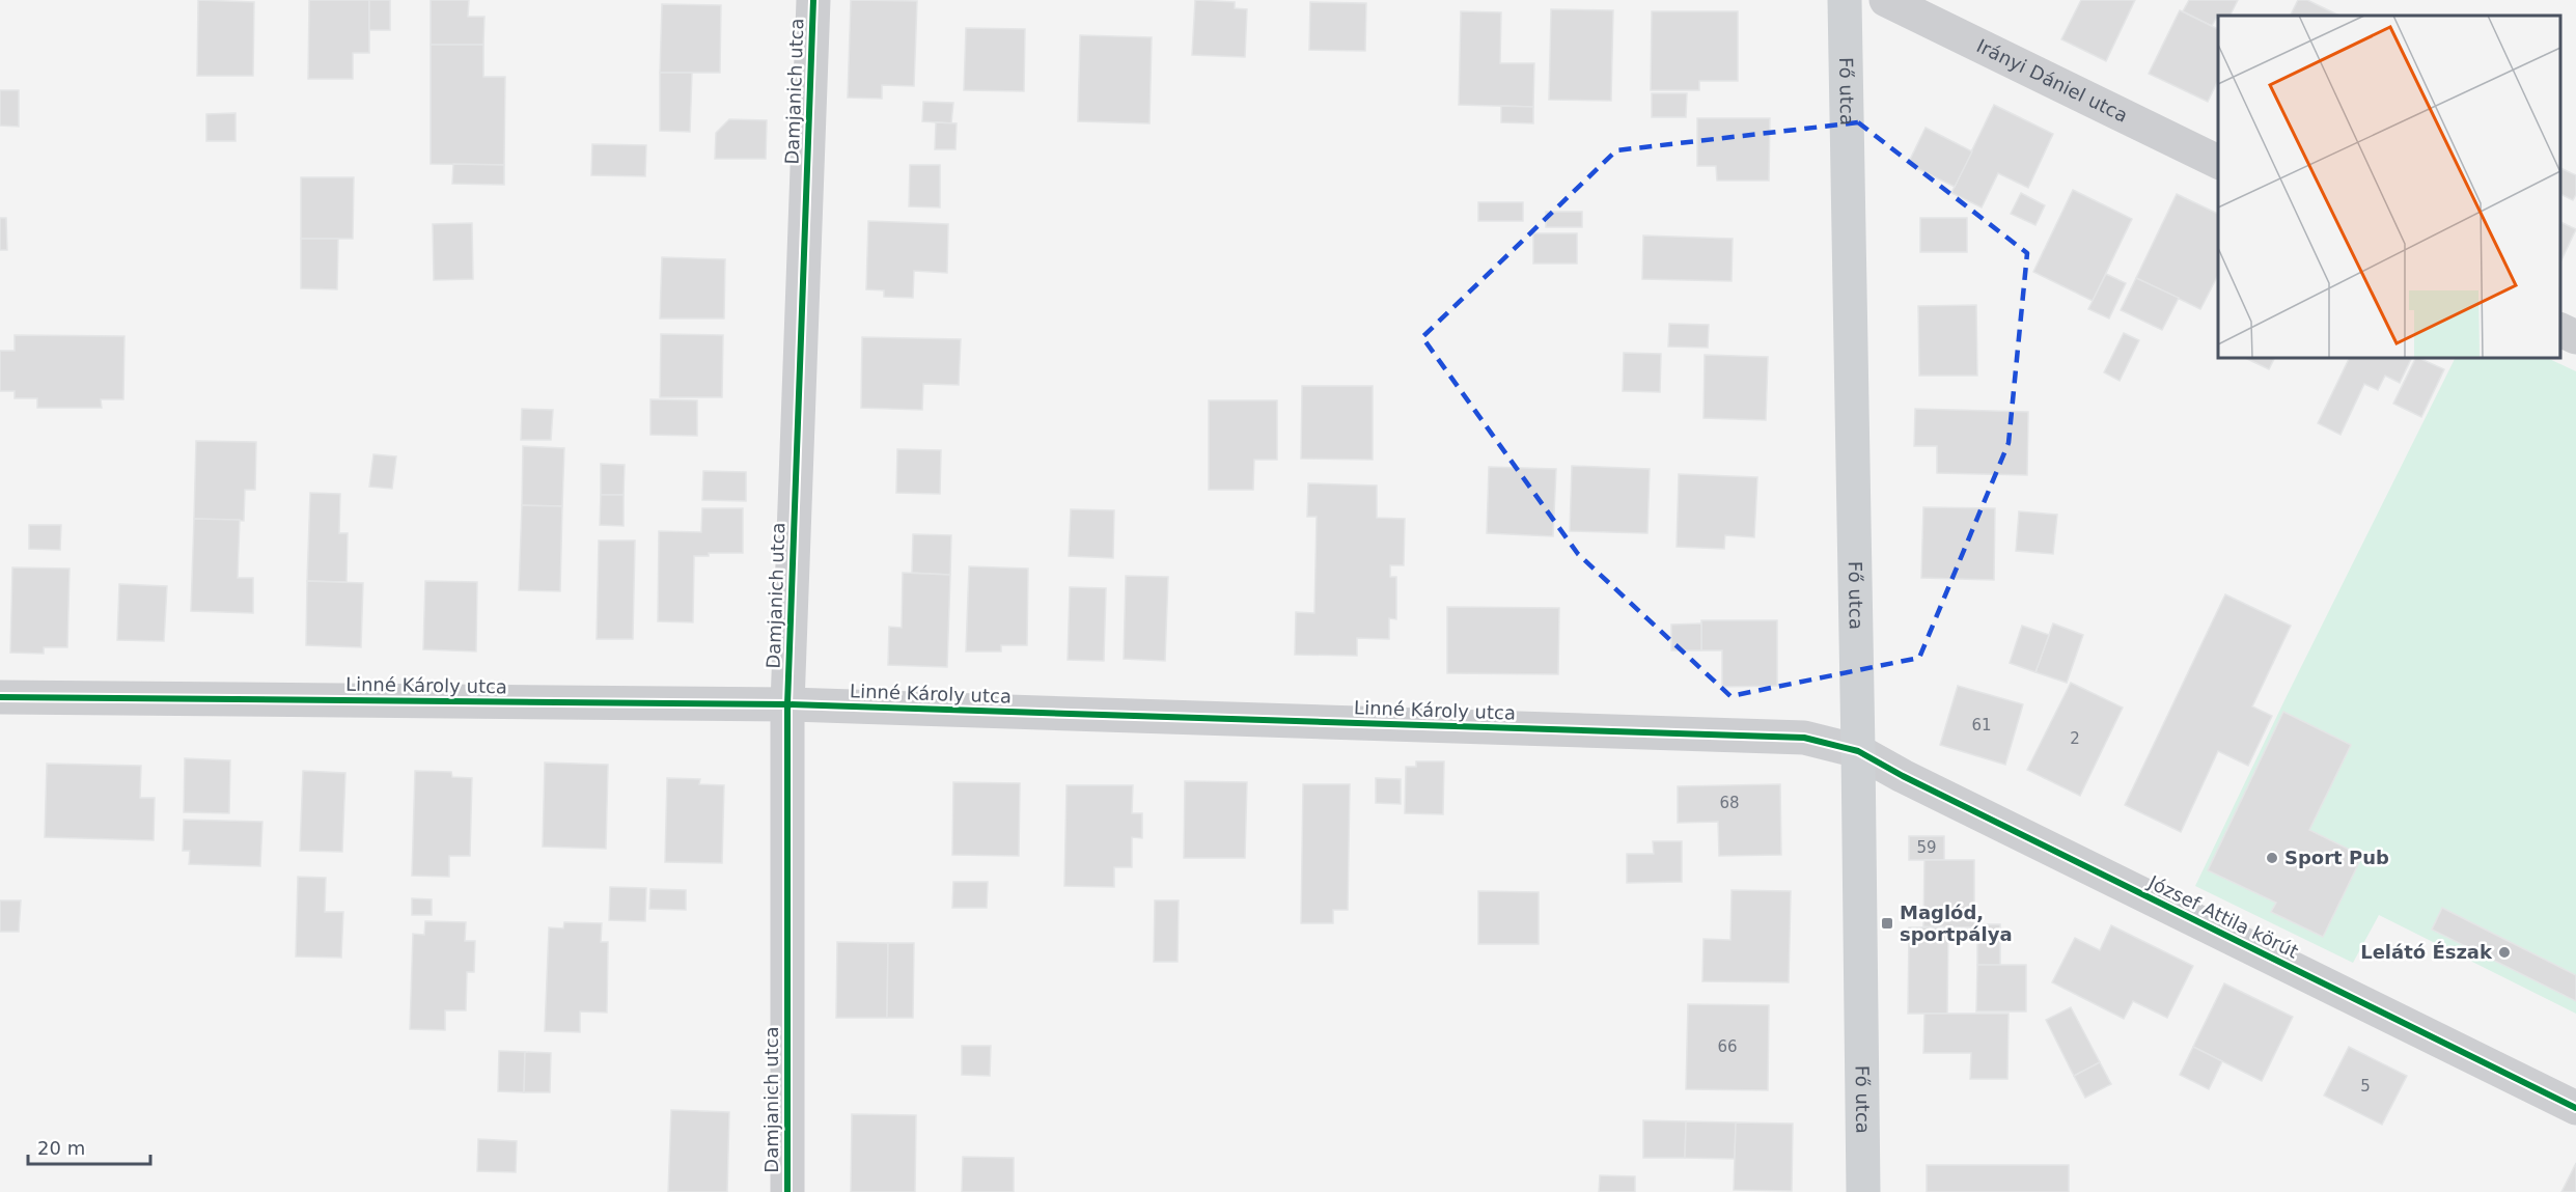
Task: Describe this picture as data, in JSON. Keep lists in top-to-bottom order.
{
  "streets": {
    "main road": ["Fő utca"],
    "street": [
      "Irányi Dániel utca",
      "Damjanich utca",
      "Linné Károly utca",
      "József Attila körút"
    ]
  },
  "crossings": [
    ["Damjanich utca", "Linné Károly utca"],
    ["Fő utca", "Linné Károly utca"],
    ["Fő utca", "József Attila körút"],
    ["Linné Károly utca", "József Attila körút"]
  ],
  "places": {
    "other": ["Sport Pub", "Lelátó Észak"],
    "transit": ["Maglód, sportpálya"]
  },
  "house_numbers": [
    "61",
    "2",
    "68",
    "59",
    "66",
    "5"
  ],
  "scale_bar": "20 m"
}
